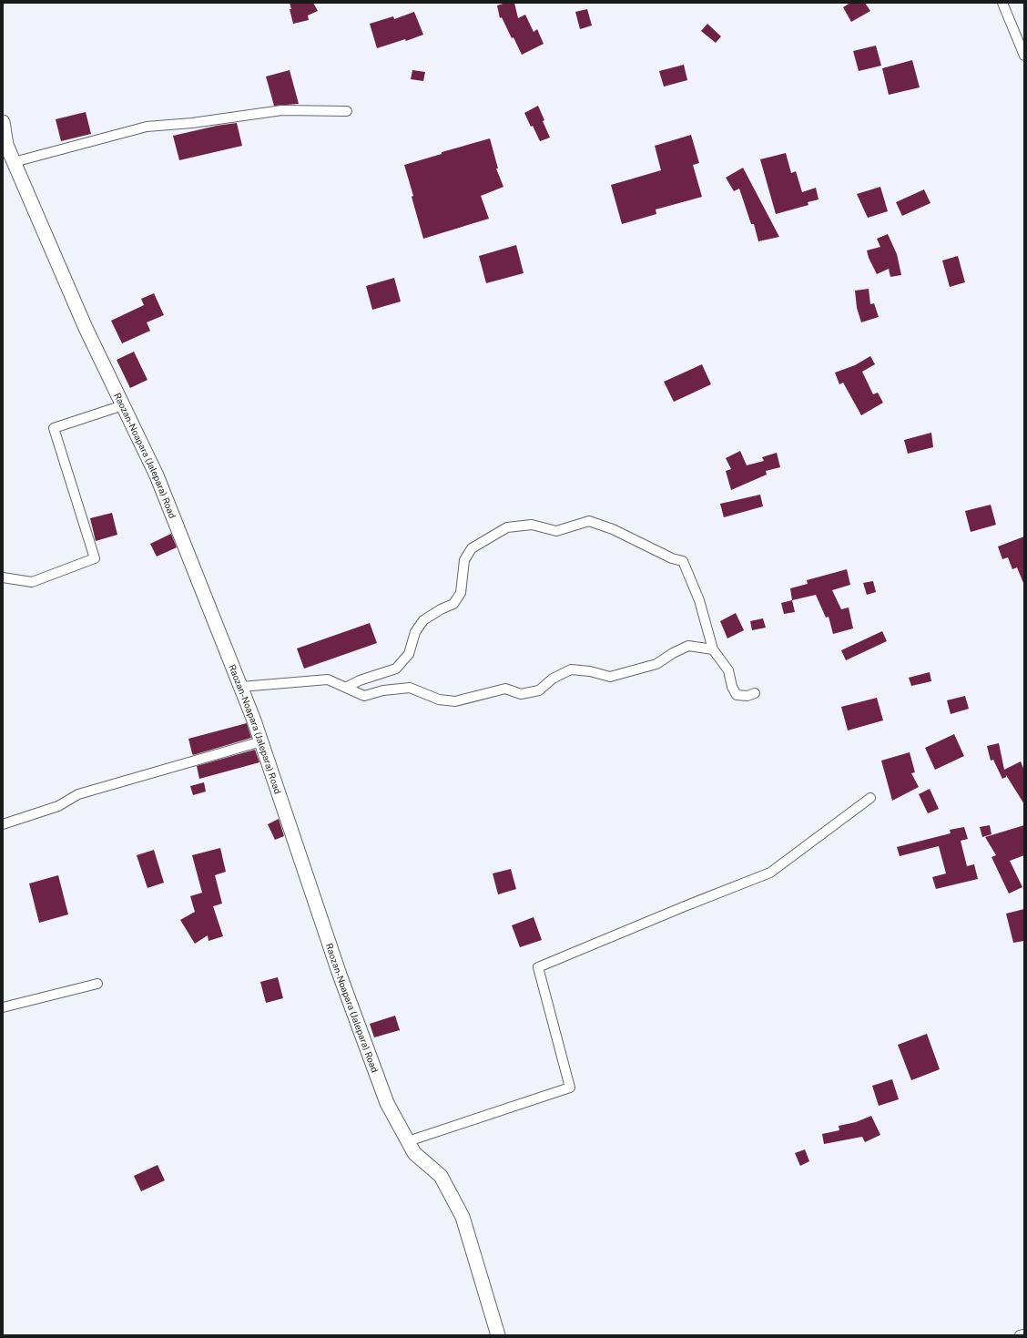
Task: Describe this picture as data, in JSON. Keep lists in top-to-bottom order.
{
  "streets": {
    "main road": ["Raozan-Noapara (Jalepara) Road"]
  }
}
